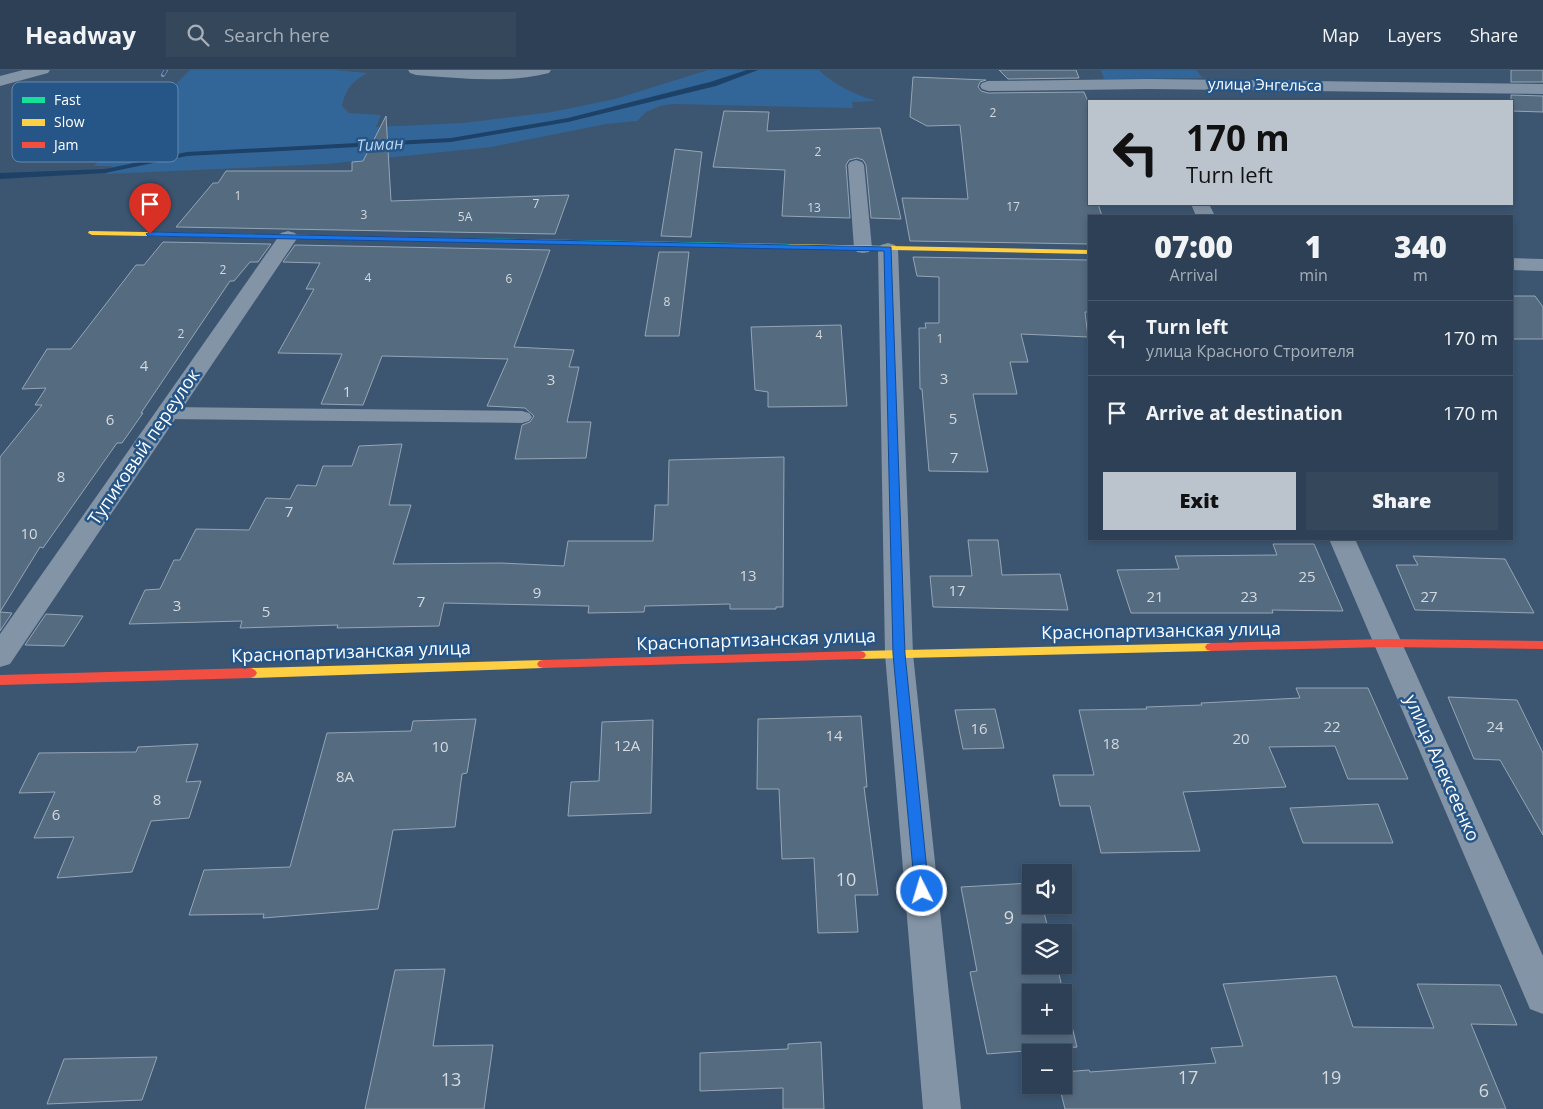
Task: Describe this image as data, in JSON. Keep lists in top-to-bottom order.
{
  "streets": {
    "street": [
      "улица Энгельса",
      "Тупиковый переулок",
      "Краснопартизанская улица",
      "улица Алексеенко"
    ]
  },
  "crossings": [
    ["Краснопартизанская улица", "улица Алексеенко"]
  ],
  "water": ["Тиман"],
  "house_numbers": [
    "2",
    "2",
    "1",
    "7",
    "17",
    "13",
    "3",
    "5А",
    "2",
    "4",
    "6",
    "8",
    "2",
    "4",
    "1",
    "4",
    "3",
    "3",
    "1",
    "5",
    "6",
    "7",
    "8",
    "7",
    "10",
    "13",
    "25",
    "17",
    "9",
    "21",
    "23",
    "27",
    "7",
    "3",
    "5",
    "22",
    "24",
    "16",
    "14",
    "20",
    "18",
    "12А",
    "10",
    "8А",
    "8",
    "6",
    "10",
    "9",
    "17",
    "19",
    "13",
    "6"
  ],
  "legend": ["Fast", "Slow", "Jam"],
  "page": {
    "header": "Headway",
    "search": "Search here",
    "nav": ["Map", "Layers", "Share"],
    "turn": ["170 m", "Turn left"],
    "eta": [
      "07:00",
      "Arrival",
      "1",
      "min",
      "340",
      "m"
    ],
    "list": [
      {
        "name": "Turn left",
        "note": "улица Красного Строителя",
        "value": "170 m"
      },
      {
        "name": "Arrive at destination",
        "value": "170 m"
      }
    ],
    "buttons": ["Exit", "Share"],
    "map_buttons": ["+", "−"]
  }
}
